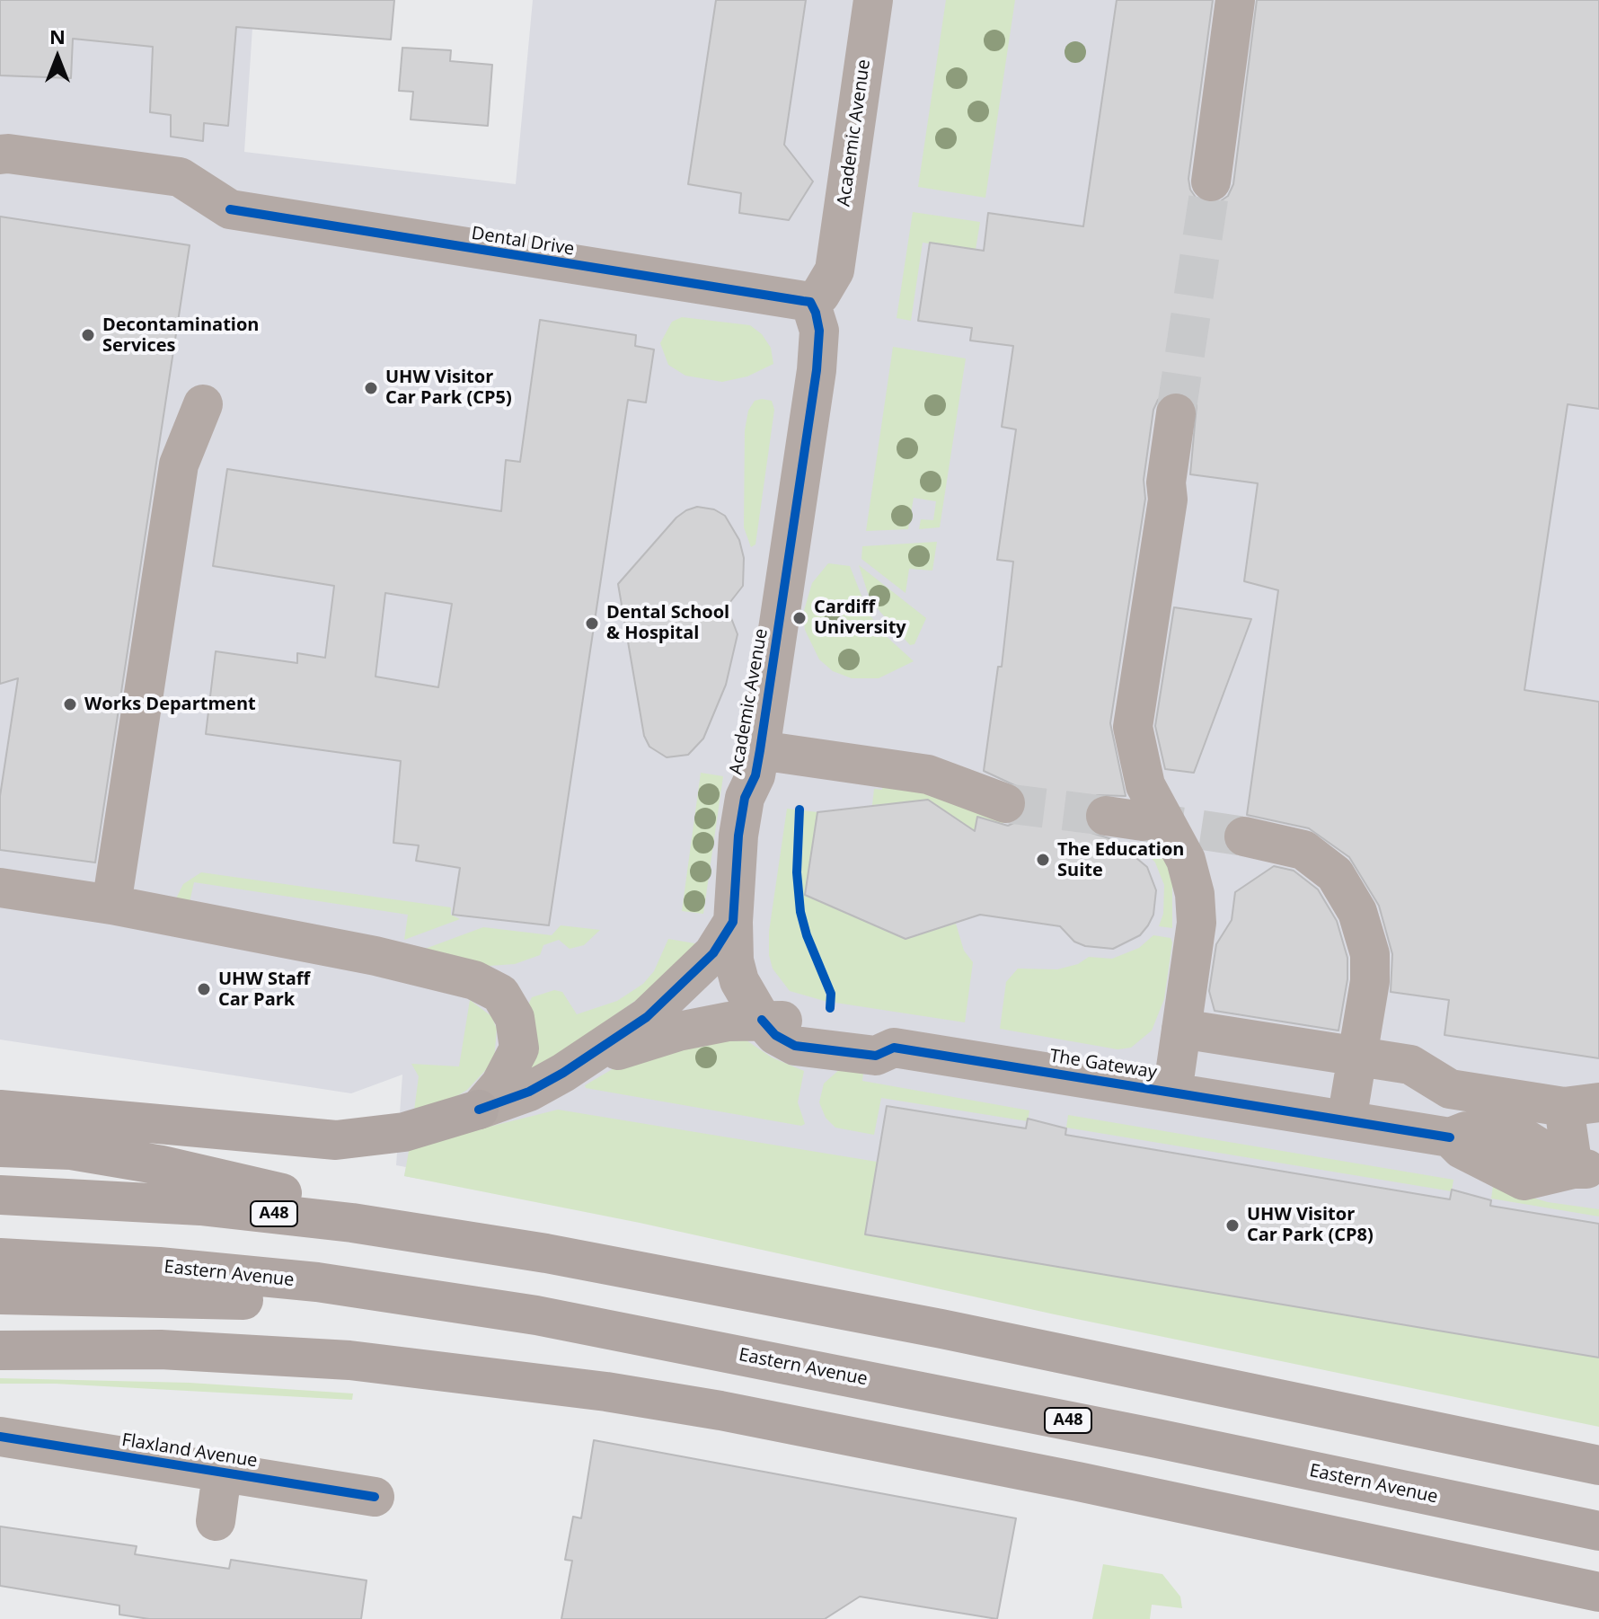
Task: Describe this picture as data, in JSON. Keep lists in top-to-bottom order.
{
  "streets": {
    "highway": ["A48", "Eastern Avenue"],
    "street": [
      "Academic Avenue",
      "Dental Drive",
      "The Gateway",
      "Flaxland Avenue"
    ]
  },
  "crossings": [
    ["Academic Avenue", "Dental Drive"],
    ["Academic Avenue", "The Gateway"]
  ],
  "places": [
    "Decontamination Services",
    "UHW Visitor Car Park (CP5)",
    "Cardiff University",
    "Dental School & Hospital",
    "Works Department",
    "The Education Suite",
    "UHW Staff Car Park",
    "UHW Visitor Car Park (CP8)"
  ],
  "north": "top"
}
